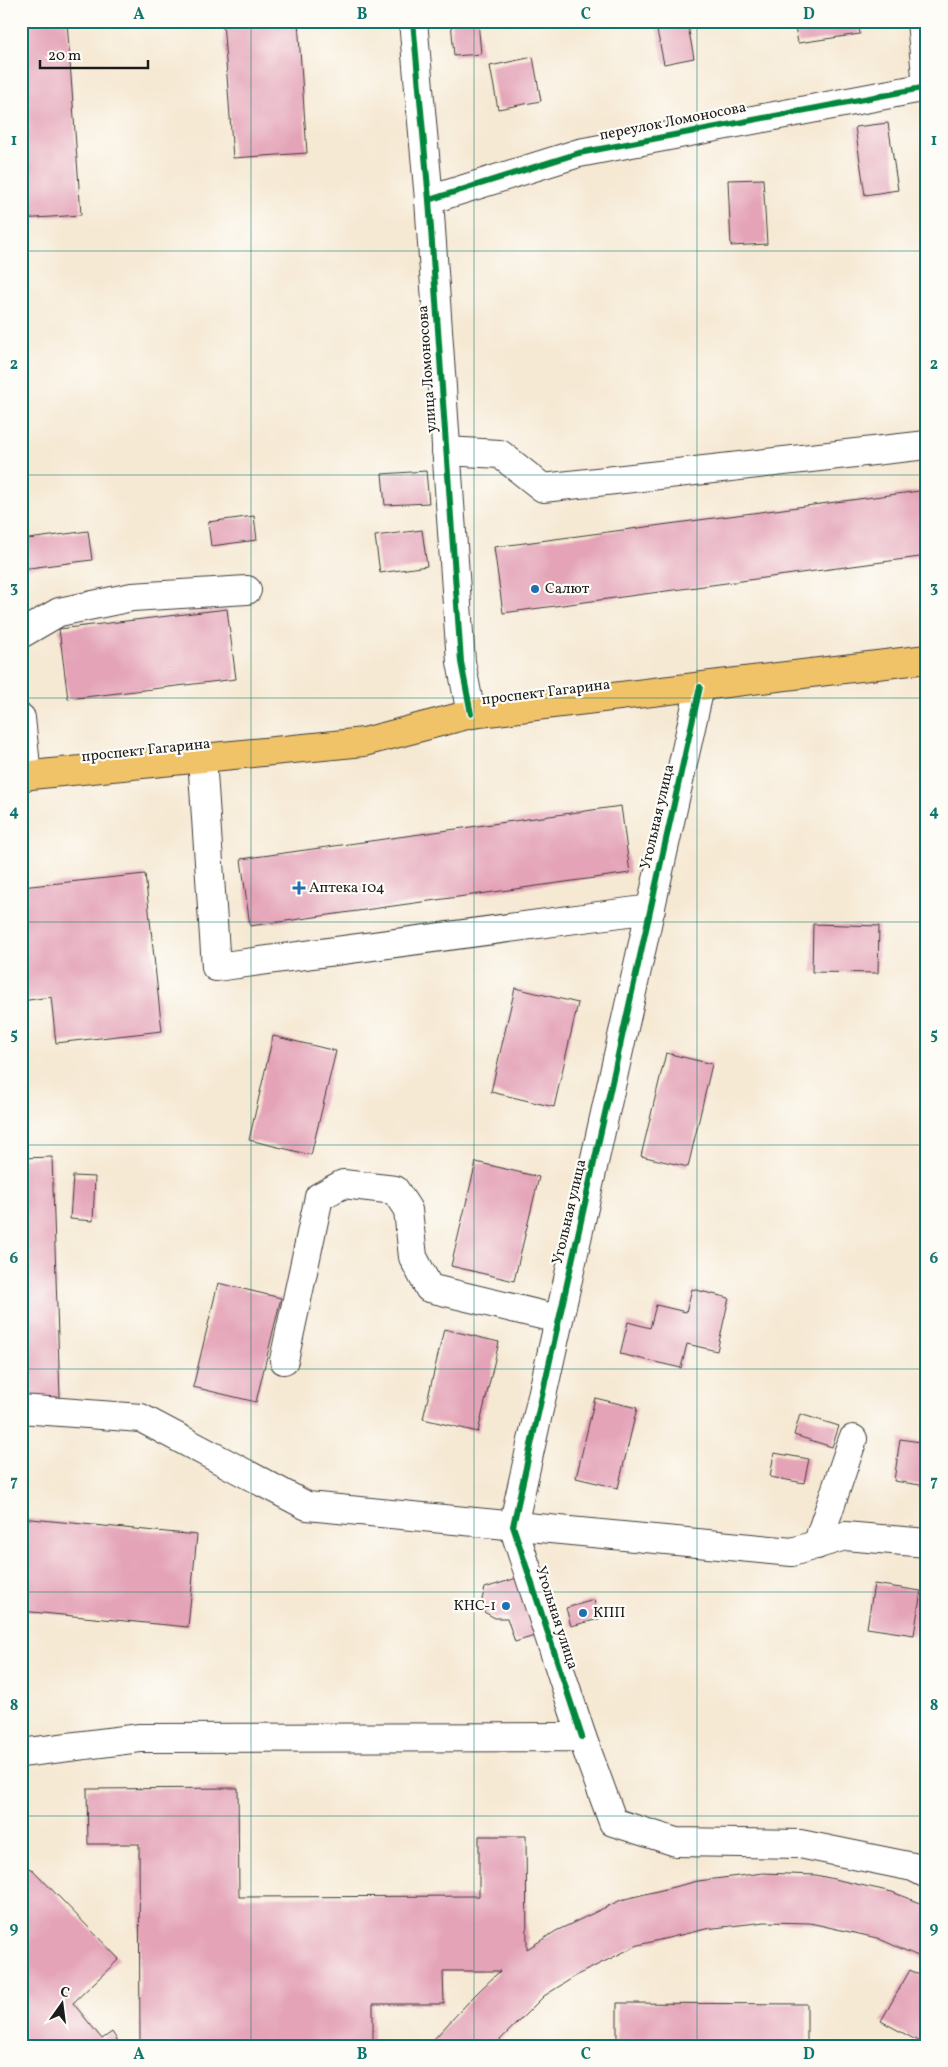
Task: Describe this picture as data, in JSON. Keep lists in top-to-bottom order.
{
  "streets": {
    "main road": ["проспект Гагарина"],
    "street": ["переулок Ломоносова", "улица Ломоносова", "Угольная улица"]
  },
  "crossings": [
    ["переулок Ломоносова", "улица Ломоносова"],
    ["улица Ломоносова", "проспект Гагарина"],
    ["проспект Гагарина", "Угольная улица"]
  ],
  "places": {
    "other": ["Салют", "КНС-1", "КПП"],
    "health": ["Аптека 104"]
  },
  "scale_bar": "20 m",
  "north": "top",
  "grid": {
    "columns": [
      "A",
      "B",
      "C",
      "D"
    ],
    "rows": [
      "1",
      "2",
      "3",
      "4",
      "5",
      "6",
      "7",
      "8",
      "9"
    ]
  }
}
